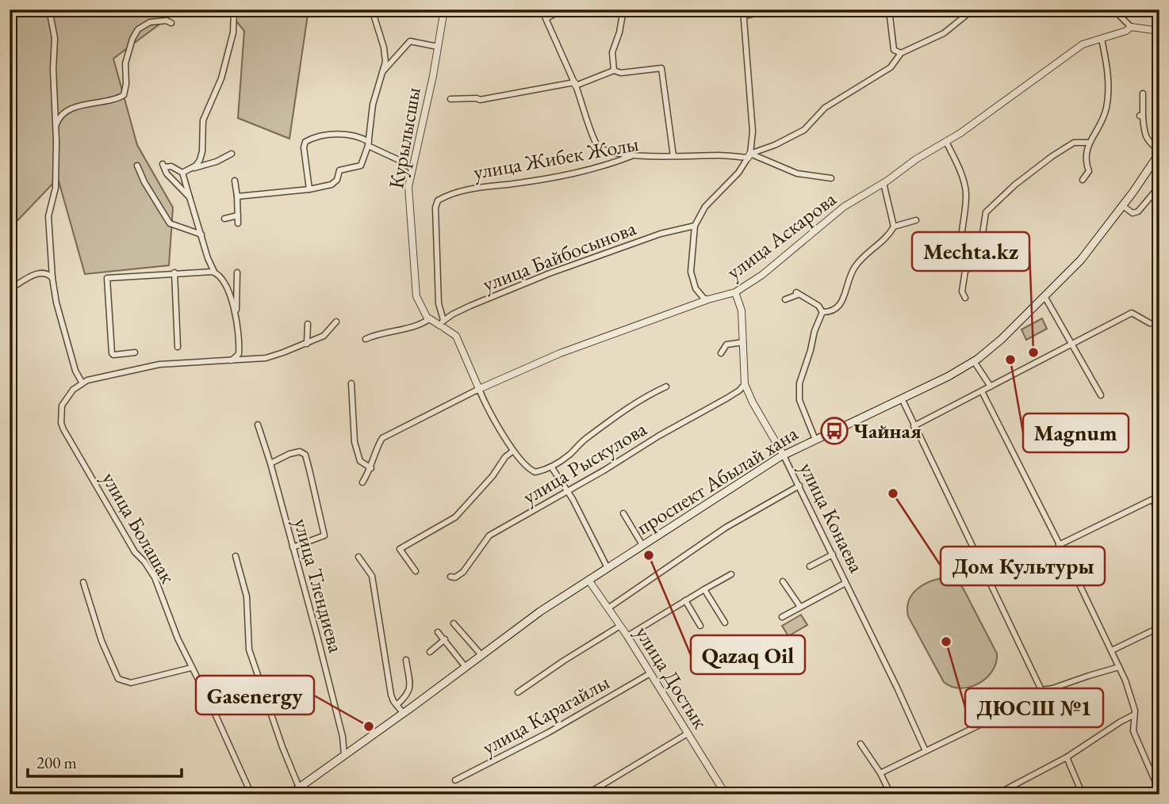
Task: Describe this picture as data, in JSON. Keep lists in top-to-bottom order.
{
  "streets": {
    "main road": ["проспект Абылай хана"],
    "street": [
      "Курылысшы",
      "улица Жибек Жолы",
      "улица Аскарова",
      "улица Байбосынова",
      "улица Рыскулова",
      "улица Конаева",
      "улица Болашак",
      "улица Тлендиева",
      "улица Достык",
      "улица Карагайлы"
    ]
  },
  "crossings": [
    ["улица Жибек Жолы", "улица Байбосынова"],
    ["улица Аскарова", "улица Конаева"],
    ["улица Рыскулова", "улица Конаева"],
    ["проспект Абылай хана", "улица Конаева"],
    ["проспект Абылай хана", "улица Тлендиева"],
    ["проспект Абылай хана", "улица Достык"],
    ["улица Достык", "улица Карагайлы"]
  ],
  "places": {
    "other": [
      "Mechta.kz",
      "Magnum",
      "Дом Культуры",
      "Qazaq Oil",
      "ДЮСШ №1",
      "Gasenergy"
    ],
    "bus stop": ["Чайная"]
  },
  "scale_bar": "200 m"
}
